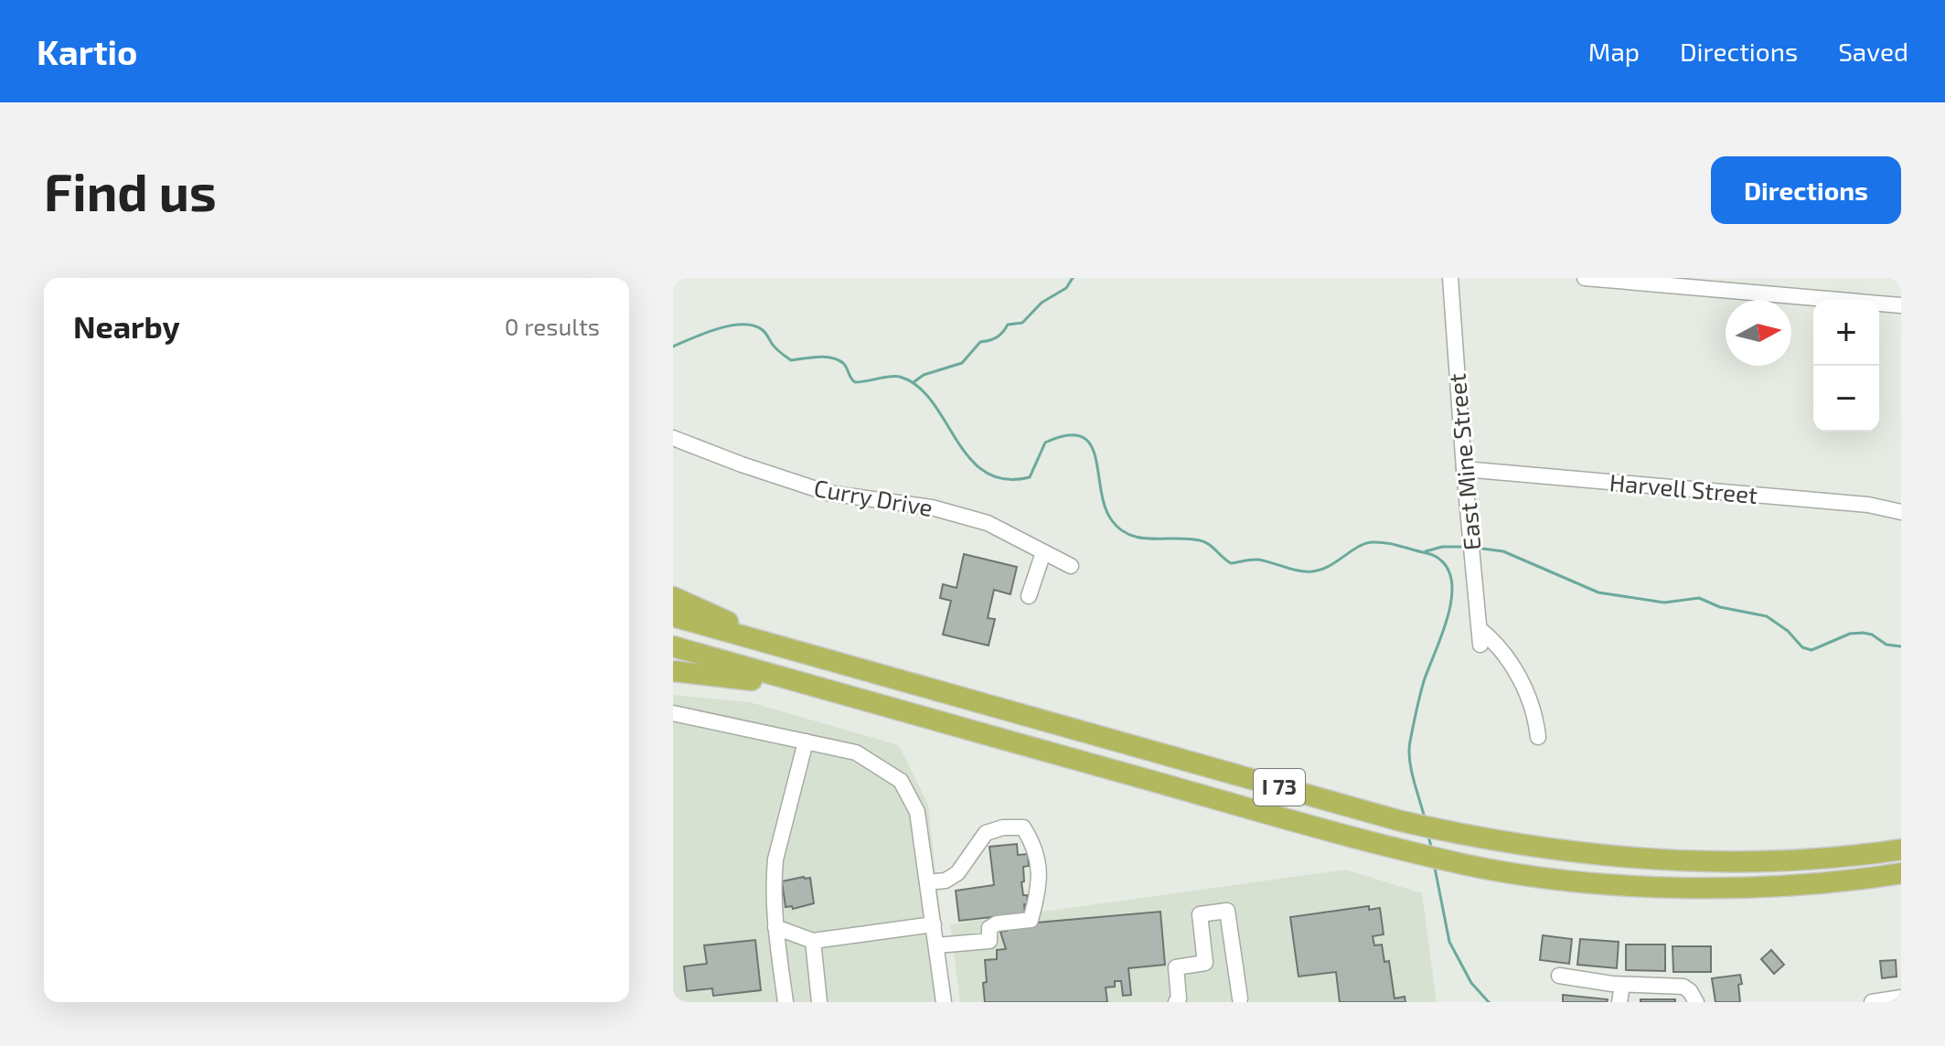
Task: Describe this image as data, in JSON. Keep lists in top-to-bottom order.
{
  "streets": {
    "highway": ["I 73"],
    "street": ["East Mine Street", "Harvell Street", "Curry Drive"]
  },
  "crossings": [
    ["East Mine Street", "Harvell Street"]
  ],
  "north": "right",
  "page": {
    "header": "Kartio",
    "nav": ["Map", "Directions", "Saved"],
    "buttons": "Directions",
    "title": "Find us",
    "heading": ["Nearby", "0 results"],
    "map_buttons": ["+", "−"]
  }
}
